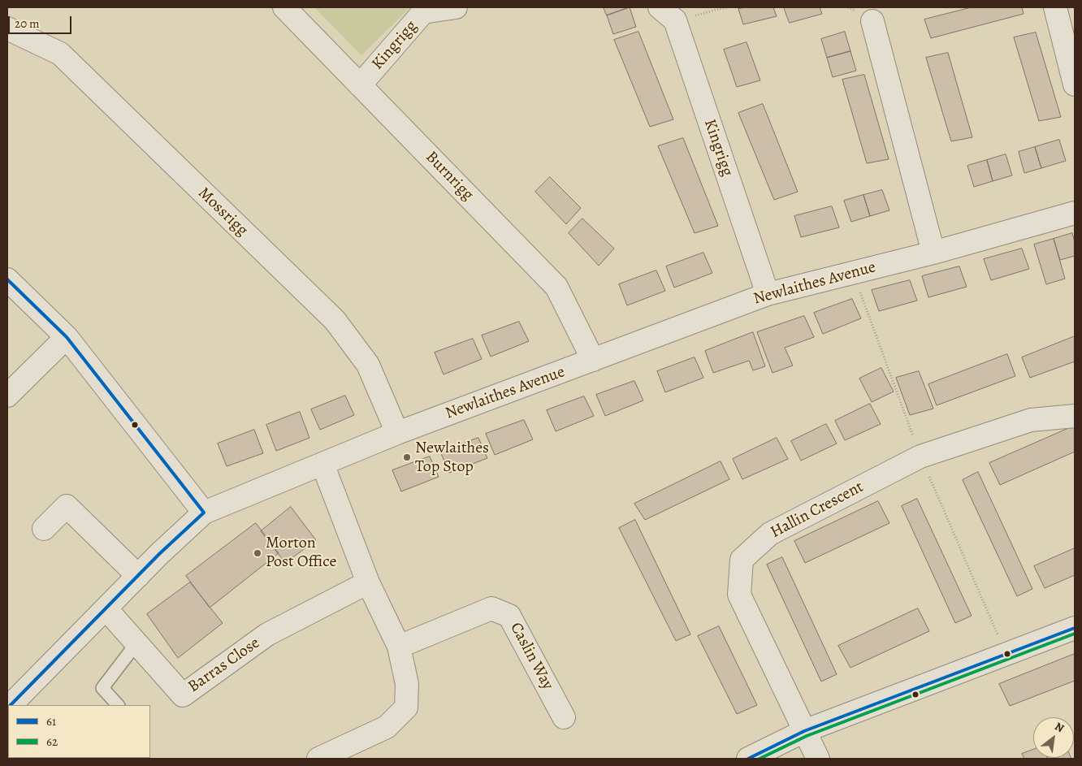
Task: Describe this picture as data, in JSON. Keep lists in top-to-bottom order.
{
  "streets": {
    "street": [
      "Kingrigg",
      "Burnrigg",
      "Mossrigg",
      "Newlaithes Avenue",
      "Hallin Crescent",
      "Caslin Way",
      "Barras Close"
    ]
  },
  "crossings": [
    ["Kingrigg", "Burnrigg"],
    ["Kingrigg", "Newlaithes Avenue"],
    ["Burnrigg", "Newlaithes Avenue"],
    ["Mossrigg", "Newlaithes Avenue"],
    ["Newlaithes Avenue", "Barras Close"]
  ],
  "places": ["Newlaithes Top Stop", "Morton Post Office"],
  "lines": ["transit line 61", "transit line 62"],
  "legend": ["61", "62"],
  "scale_bar": "20 m",
  "north": "top right"
}
